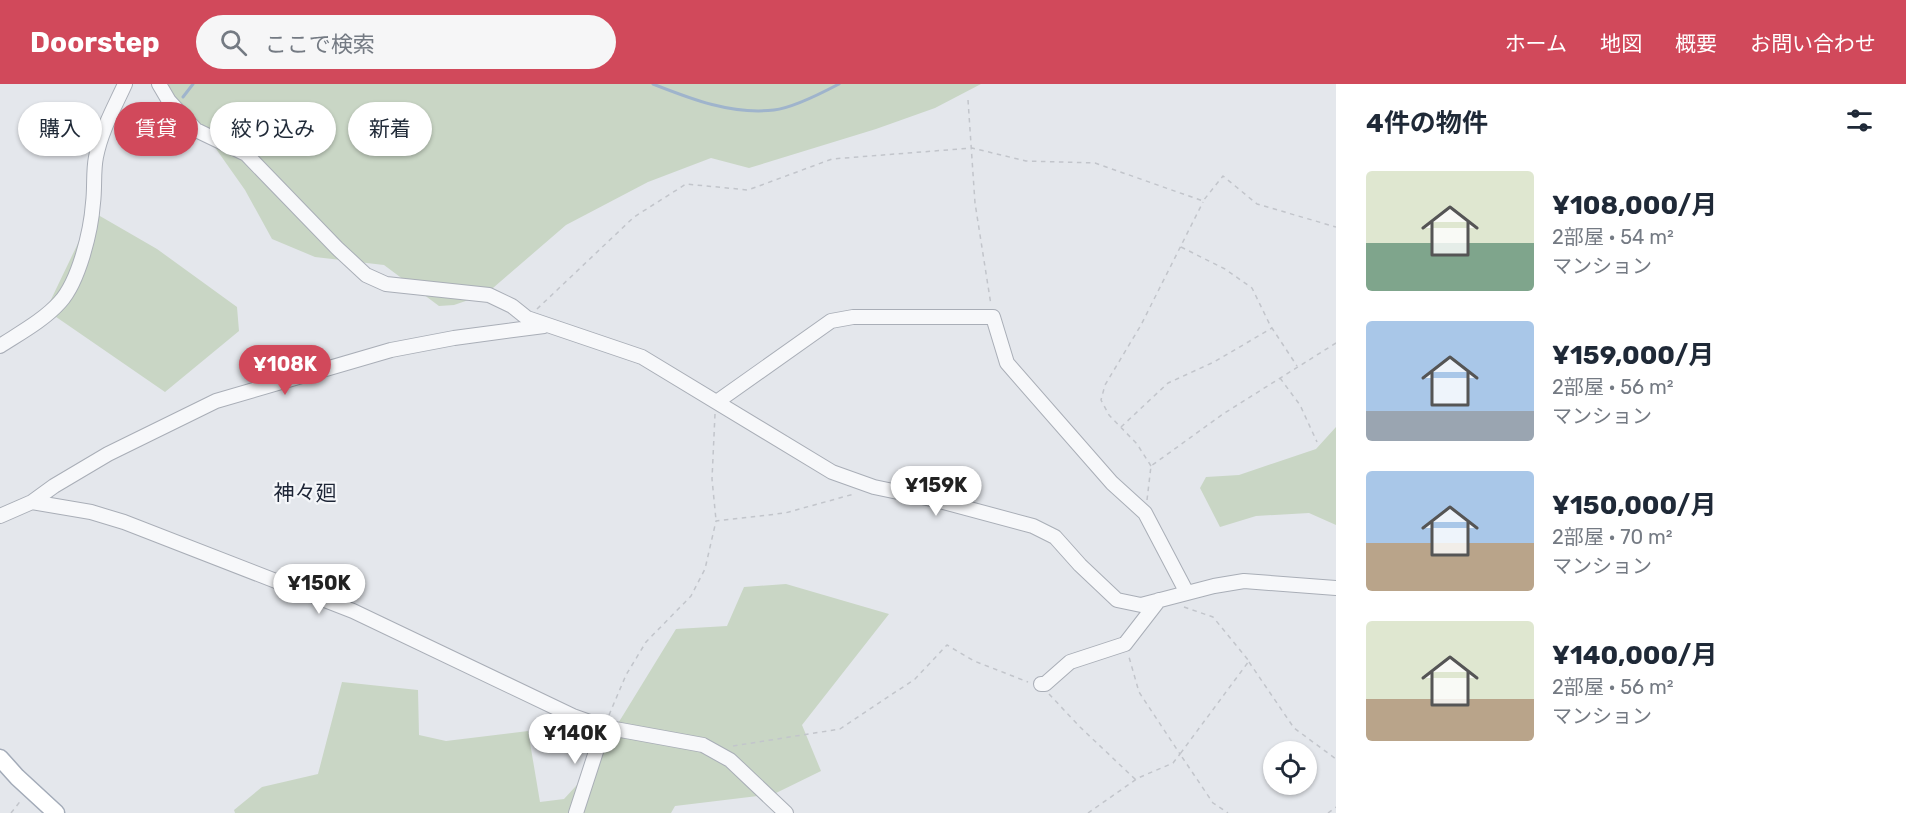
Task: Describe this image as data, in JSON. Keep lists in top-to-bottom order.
{
  "districts": ["神々廻"],
  "page": {
    "header": "Doorstep",
    "search": "ここで検索",
    "nav": [
      "ホーム",
      "地図",
      "概要",
      "お問い合わせ"
    ],
    "heading": "4件の物件",
    "chip": [
      "購入",
      "賃貸",
      "絞り込み",
      "新着"
    ],
    "list": [
      {
        "name": "¥108,000/月",
        "note": "2部屋 · 54 m² · マンション"
      },
      {
        "name": "¥159,000/月",
        "note": "2部屋 · 56 m² · マンション"
      },
      {
        "name": "¥150,000/月",
        "note": "2部屋 · 70 m² · マンション"
      },
      {
        "name": "¥140,000/月",
        "note": "2部屋 · 56 m² · マンション"
      }
    ],
    "price": [
      "¥108K",
      "¥159K",
      "¥150K",
      "¥140K"
    ]
  }
}
